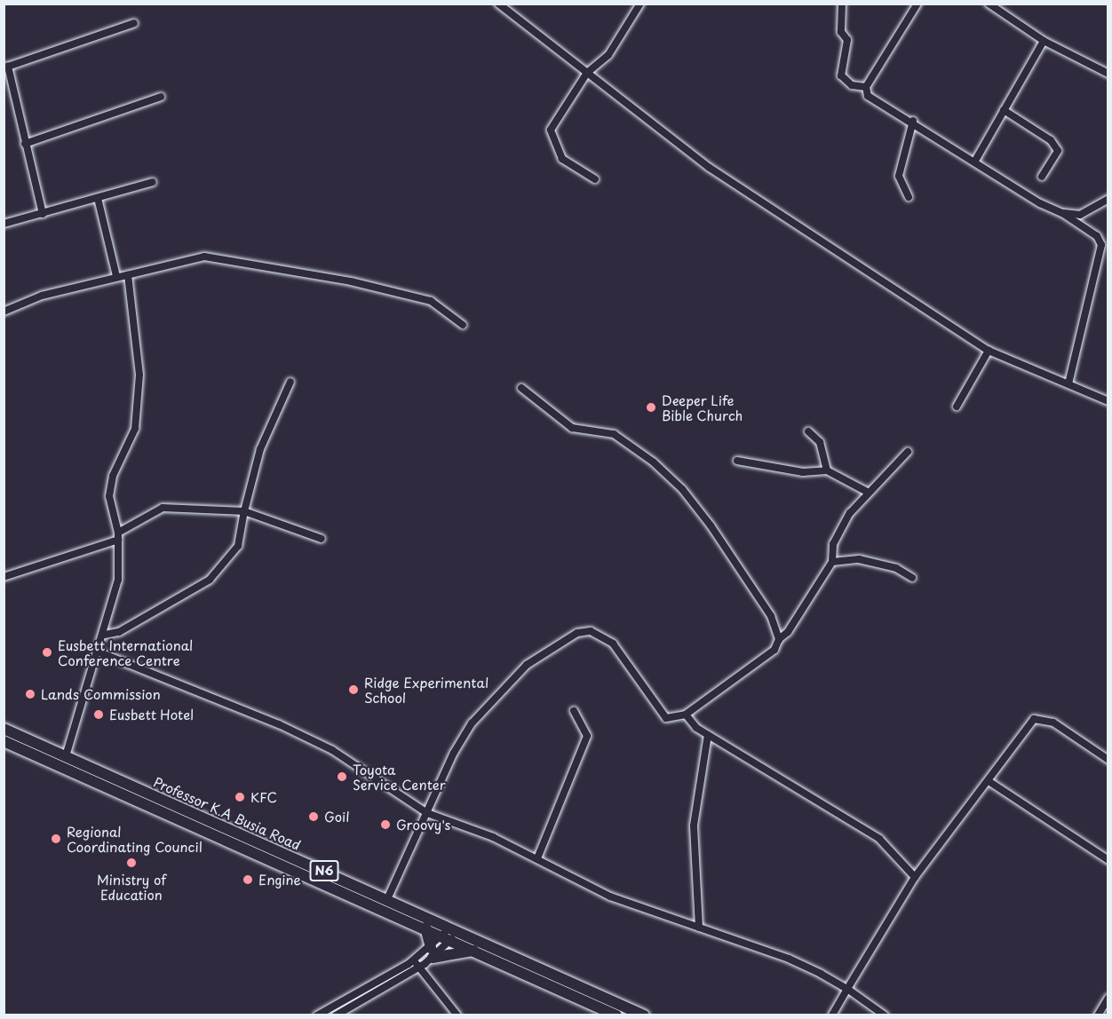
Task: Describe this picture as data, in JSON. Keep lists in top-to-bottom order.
{
  "streets": {
    "main road": ["Professor K.A Busia Road", "N6"]
  },
  "places": [
    "Deeper Life Bible Church",
    "Eusbett International Conference Centre",
    "Ridge Experimental School",
    "Lands Commission",
    "Eusbett Hotel",
    "Toyota Service Center",
    "KFC",
    "Goil",
    "Groovy's",
    "Regional Coordinating Council",
    "Ministry of Education",
    "Engine"
  ]
}
